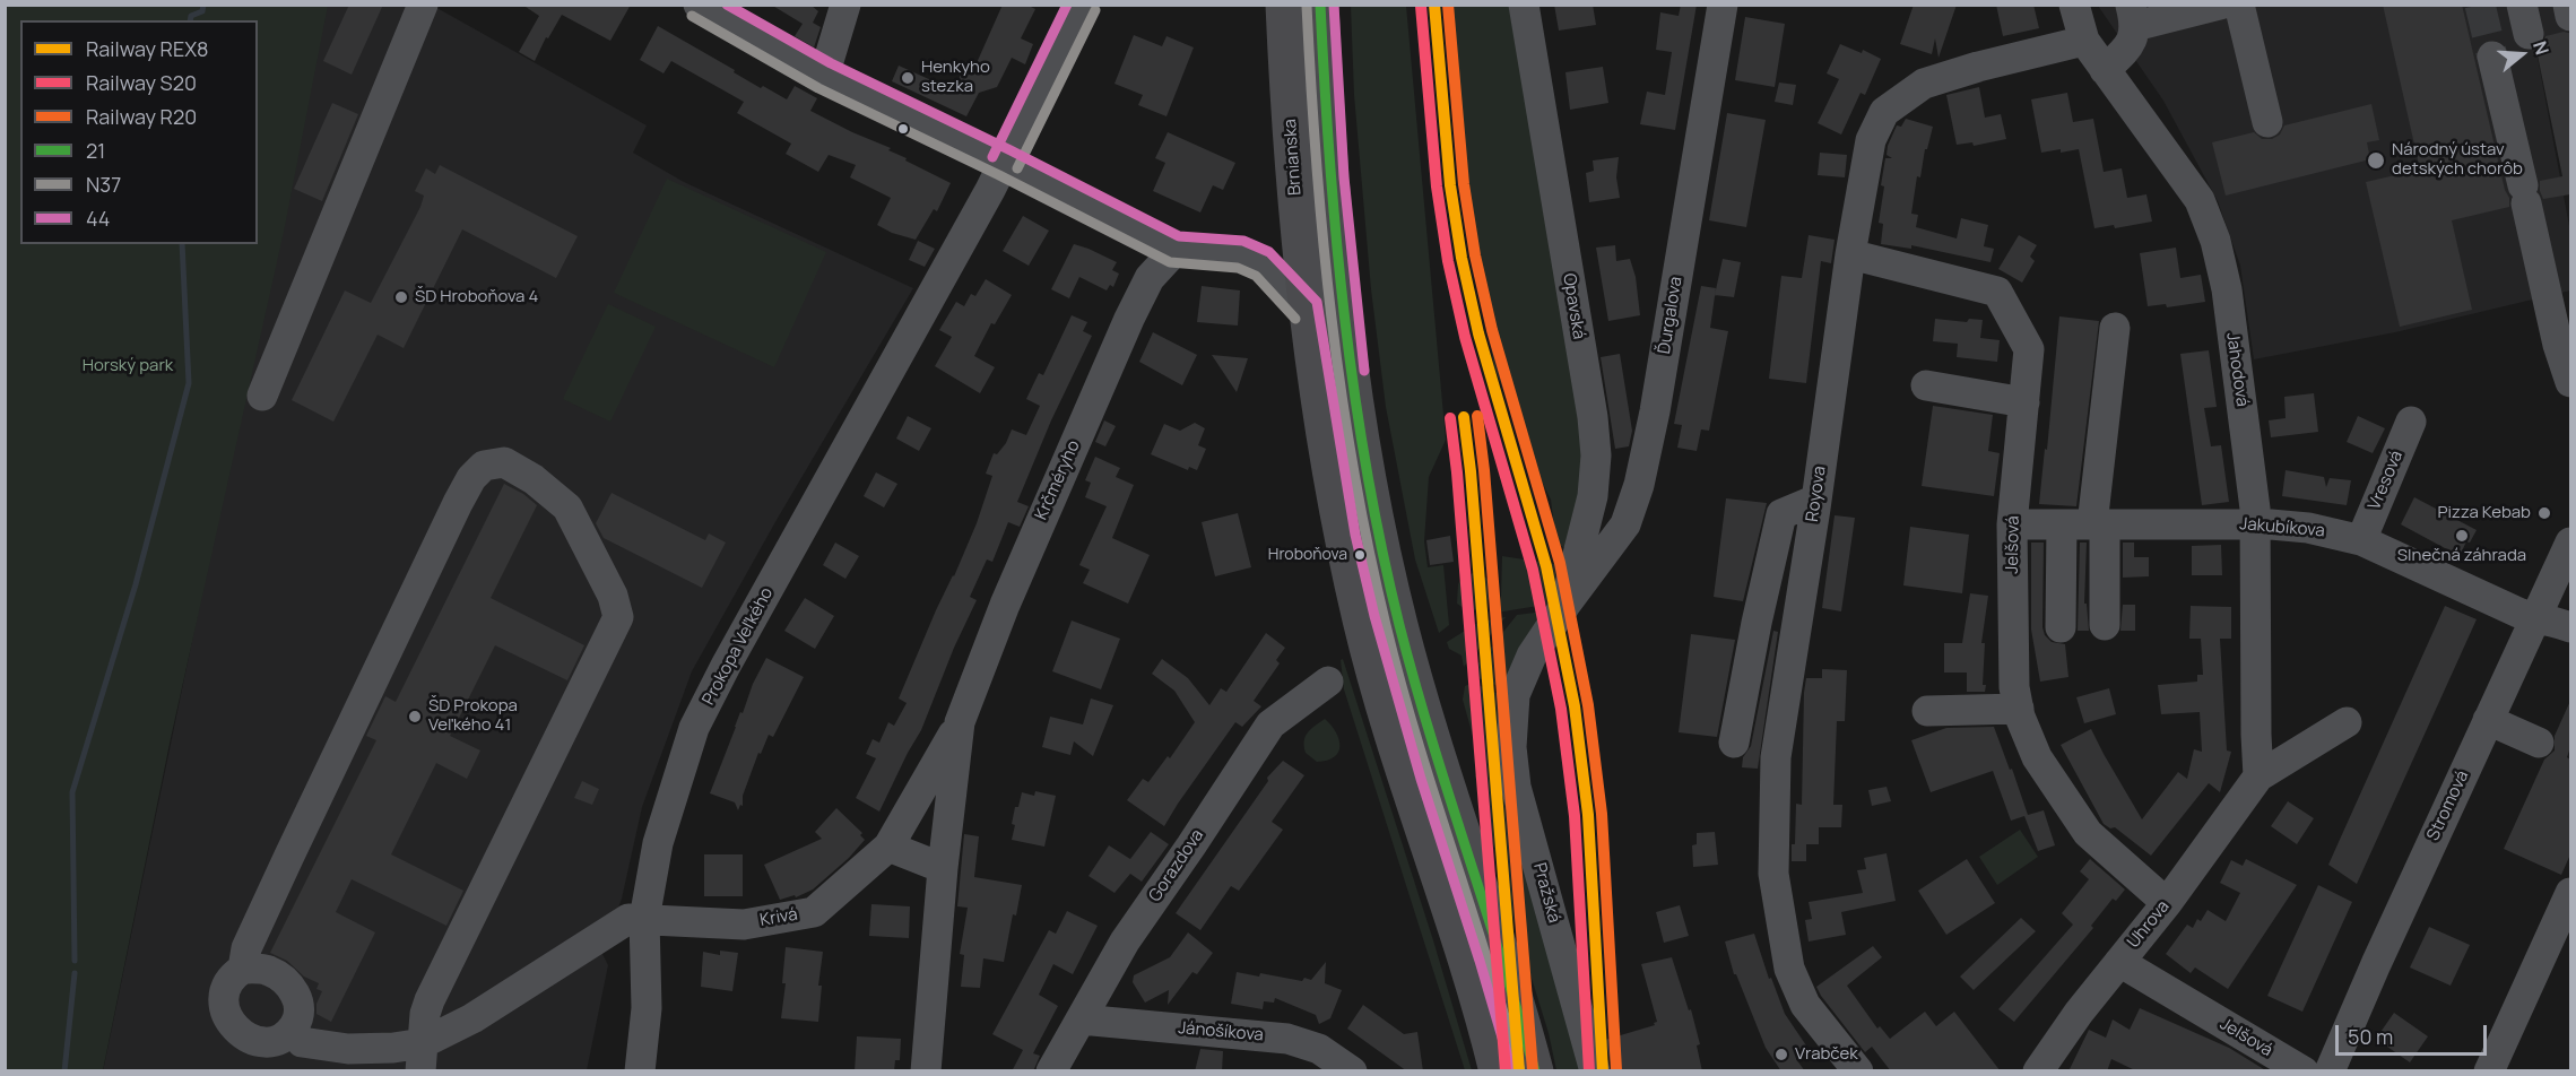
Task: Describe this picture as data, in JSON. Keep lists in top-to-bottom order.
{
  "streets": {
    "main road": ["Brnianska"],
    "street": [
      "Opavská",
      "Ďurgalova",
      "Jahodová",
      "Krčméryho",
      "Vresová",
      "Royova",
      "Jakubíkova",
      "Jelšová",
      "Prokopa Veľkého",
      "Stromová",
      "Gorazdova",
      "Pražská",
      "Krivá",
      "Uhrova",
      "Jánošíkova"
    ]
  },
  "crossings": [
    ["Opavská", "Ďurgalova"],
    ["Opavská", "Pražská"],
    ["Ďurgalova", "Pražská"],
    ["Jahodová", "Royova"],
    ["Jahodová", "Jakubíkova"],
    ["Jahodová", "Uhrova"],
    ["Krčméryho", "Krivá"],
    ["Vresová", "Jakubíkova"],
    ["Royova", "Jelšová"],
    ["Jakubíkova", "Jelšová"],
    ["Jakubíkova", "Stromová"],
    ["Jelšová", "Uhrova"],
    ["Prokopa Veľkého", "Krivá"],
    ["Gorazdova", "Jánošíkova"]
  ],
  "parks": ["Horský park"],
  "places": [
    "Henkyho stezka",
    "Národný ústav detských chorôb",
    "ŠD Hroboňova 4",
    "Pizza Kebab",
    "Slnečná záhrada",
    "Hroboňova",
    "ŠD Prokopa Veľkého 41",
    "Vrabček"
  ],
  "lines": [
    "rail line REX8",
    "rail line R20",
    "transit line 21",
    "transit line 44",
    "rail line S20",
    "transit line N37"
  ],
  "legend": [
    "Railway REX8",
    "Railway S20",
    "Railway R20",
    "21",
    "N37",
    "44"
  ],
  "scale_bar": "50 m",
  "north": "right"
}
